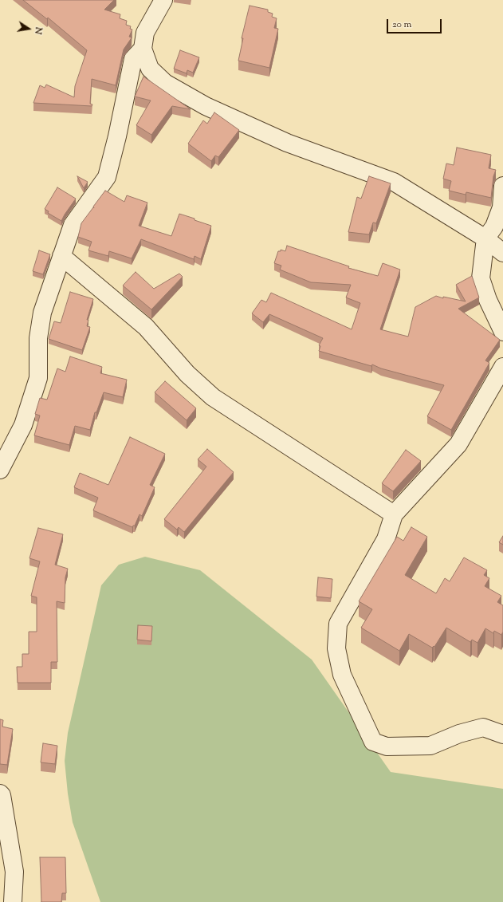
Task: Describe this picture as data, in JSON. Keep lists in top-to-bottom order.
{
  "scale_bar": "20 m",
  "north": "right"
}
